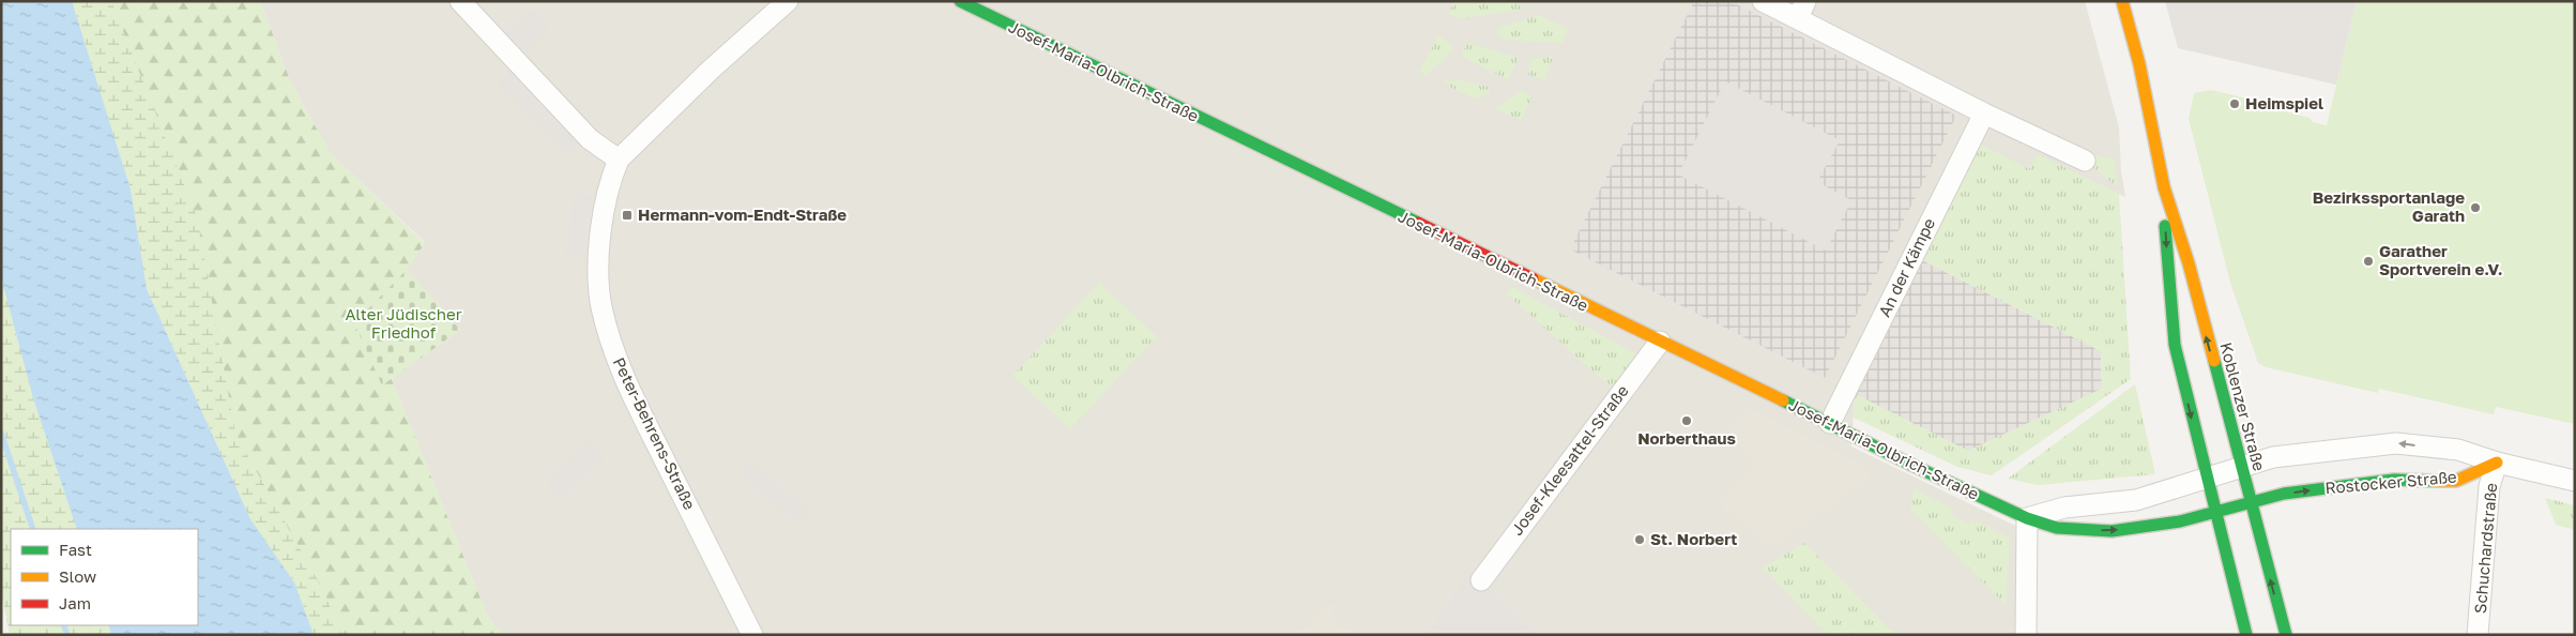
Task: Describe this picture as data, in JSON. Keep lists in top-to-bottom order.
{
  "streets": {
    "street": [
      "Josef-Maria-Olbrich-Straße",
      "An der Kämpe",
      "Koblenzer Straße",
      "Peter-Behrens-Straße",
      "Josef-Kleesattel-Straße",
      "Rostocker Straße",
      "Schuchardstraße"
    ]
  },
  "crossings": [
    ["Josef-Maria-Olbrich-Straße", "An der Kämpe"],
    ["Josef-Maria-Olbrich-Straße", "Koblenzer Straße"],
    ["Josef-Maria-Olbrich-Straße", "Josef-Kleesattel-Straße"],
    ["Josef-Maria-Olbrich-Straße", "Rostocker Straße"],
    ["Koblenzer Straße", "Rostocker Straße"],
    ["Rostocker Straße", "Schuchardstraße"]
  ],
  "parks": ["Alter Jüdischer Friedhof"],
  "places": {
    "other": [
      "Heimspiel",
      "Bezirkssportanlage Garath",
      "Garather Sportverein e.V.",
      "Norberthaus",
      "St. Norbert"
    ],
    "transit": ["Hermann-vom-Endt-Straße"]
  },
  "legend": ["Fast", "Slow", "Jam"]
}
